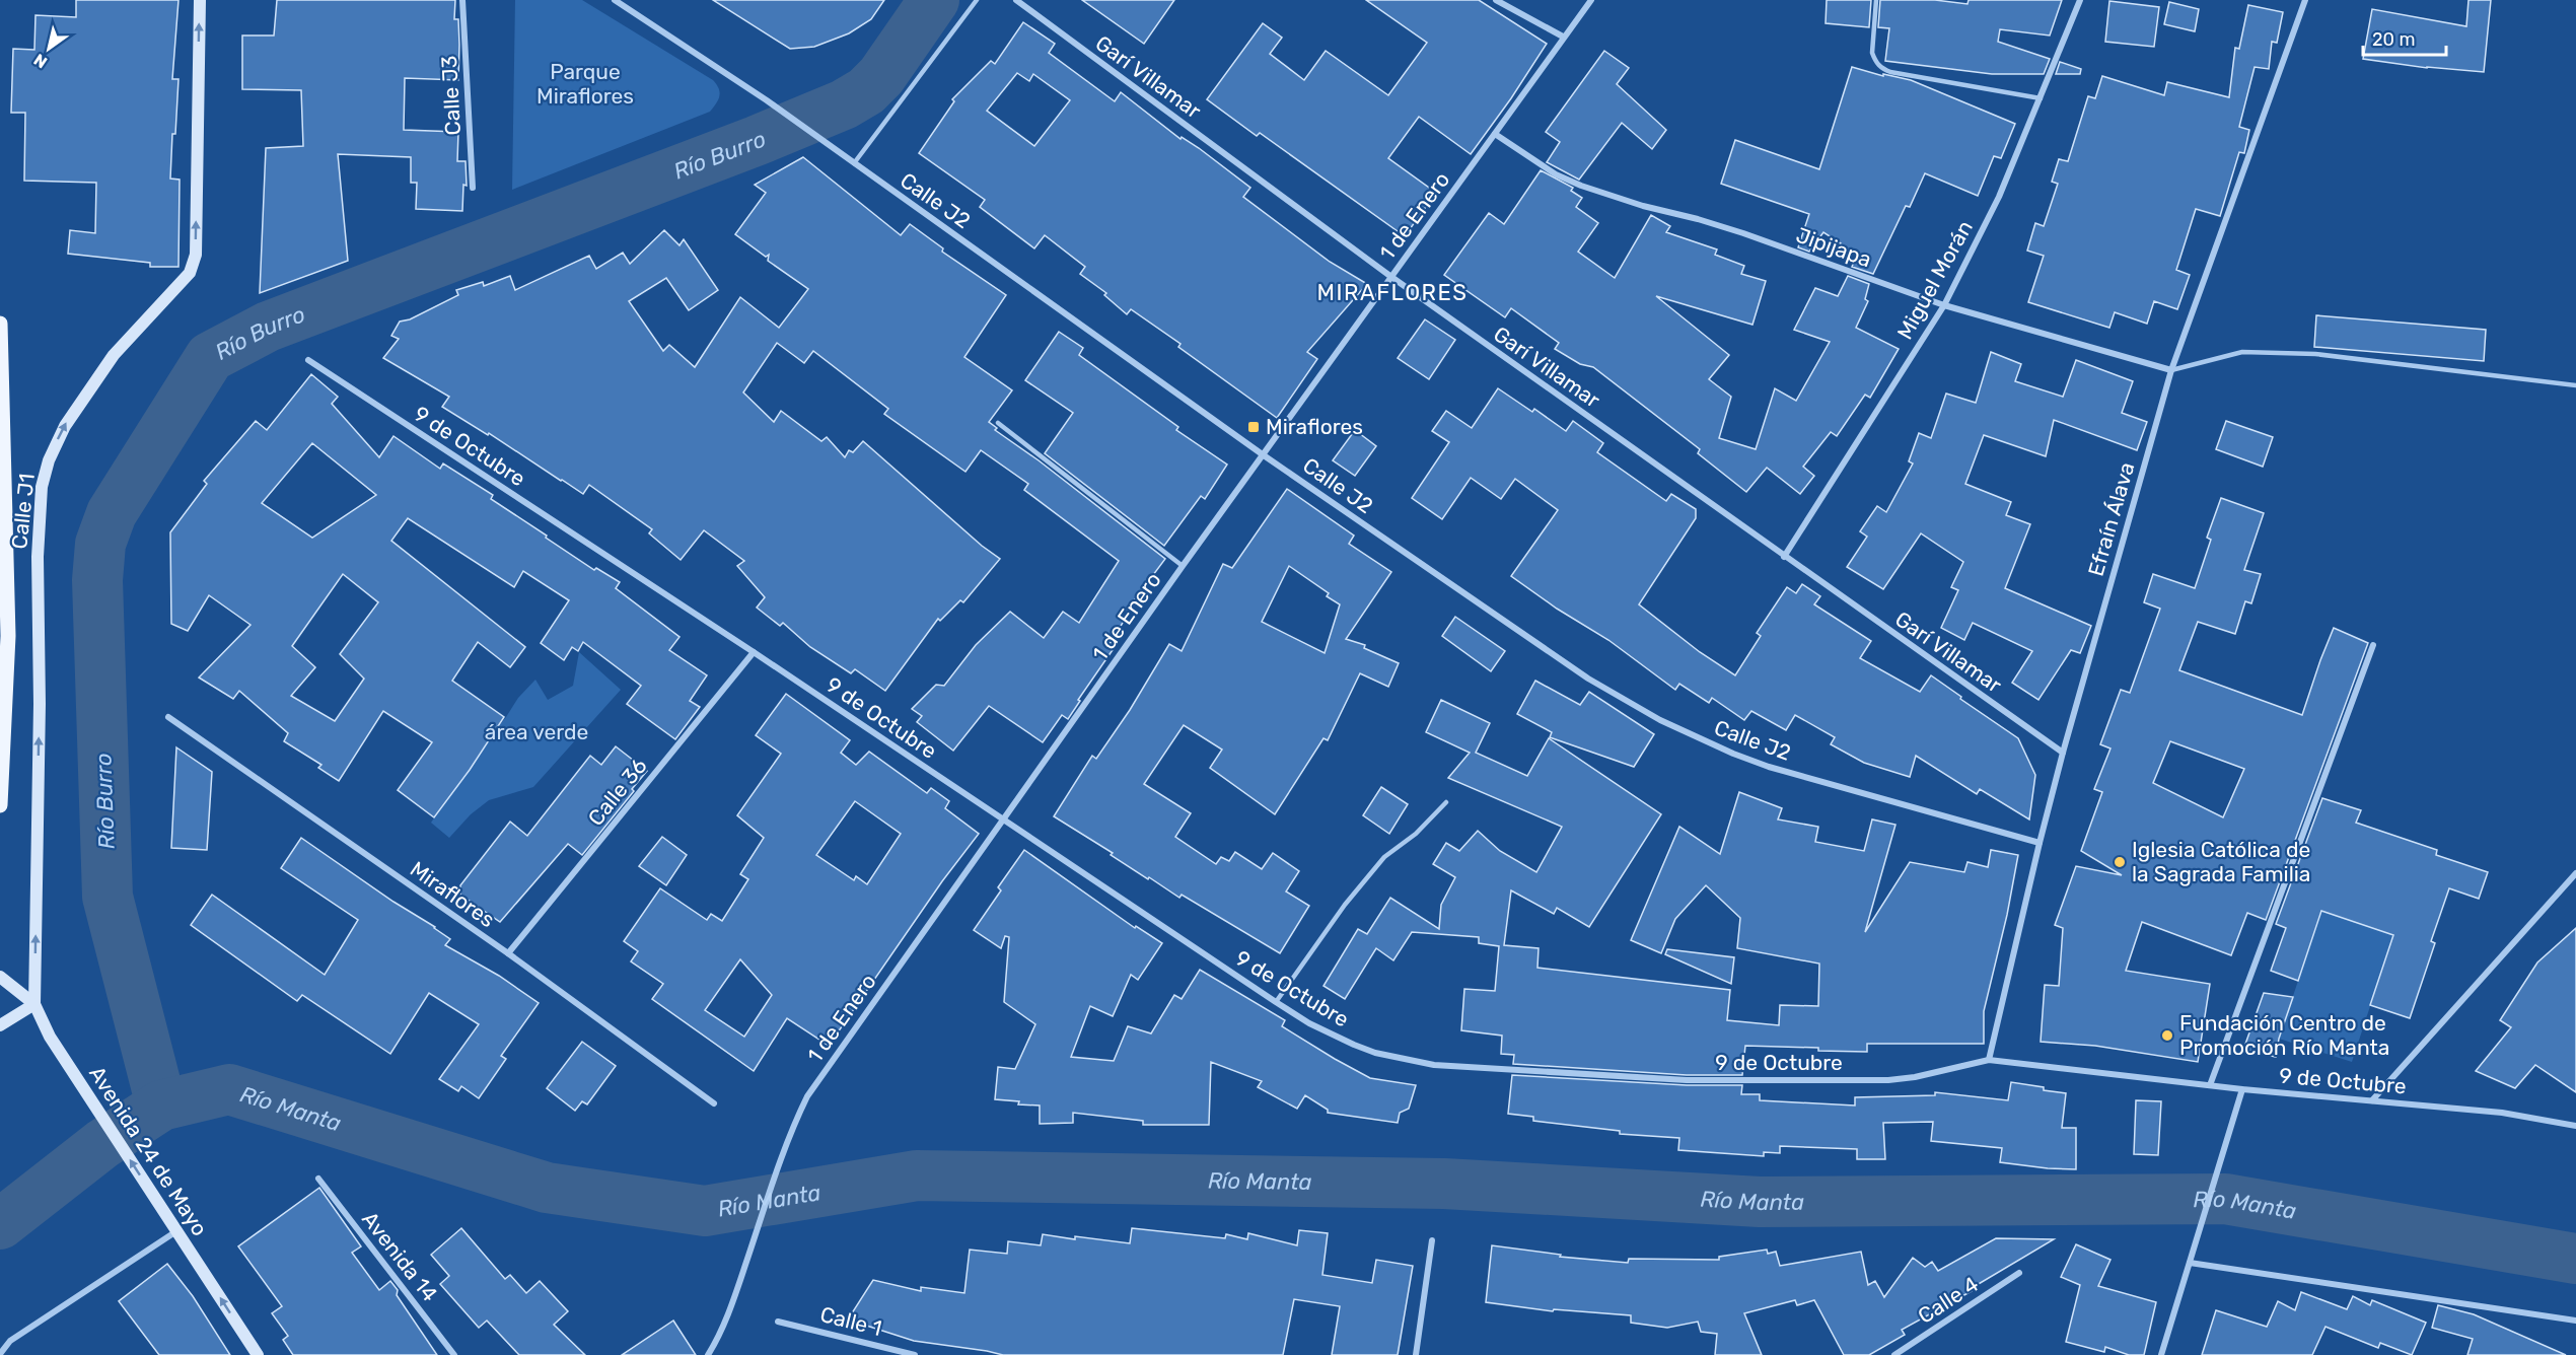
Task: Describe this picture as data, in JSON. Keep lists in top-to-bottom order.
{
  "streets": {
    "street": [
      "Garí Villamar",
      "Calle J3",
      "Calle J2",
      "1 de Enero",
      "Jipijapa",
      "Miguel Morán",
      "9 de Octubre",
      "Calle J1",
      "Efraín Álava",
      "Calle 36",
      "Miraflores",
      "Avenida 24 de Mayo",
      "Avenida 14",
      "Calle 4",
      "Calle 1"
    ]
  },
  "crossings": [
    ["Garí Villamar", "1 de Enero"],
    ["Garí Villamar", "Miguel Morán"],
    ["Garí Villamar", "Efraín Álava"],
    ["Calle J2", "1 de Enero"],
    ["Calle J2", "Efraín Álava"],
    ["1 de Enero", "Jipijapa"],
    ["1 de Enero", "9 de Octubre"],
    ["Jipijapa", "Miguel Morán"],
    ["Jipijapa", "Efraín Álava"],
    ["9 de Octubre", "Efraín Álava"],
    ["9 de Octubre", "Calle 36"],
    ["Calle J1", "Avenida 24 de Mayo"],
    ["Calle 36", "Miraflores"]
  ],
  "one_way": ["Calle J1", "Avenida 24 de Mayo"],
  "districts": ["MIRAFLORES"],
  "water": ["Río Burro", "Río Manta"],
  "parks": ["Parque Miraflores", "área verde"],
  "places": {
    "transit": ["Miraflores"],
    "other": ["Iglesia Católica de la Sagrada Familia", "Fundación Centro de Promoción Río Manta"]
  },
  "scale_bar": "20 m",
  "north": "bottom left"
}
